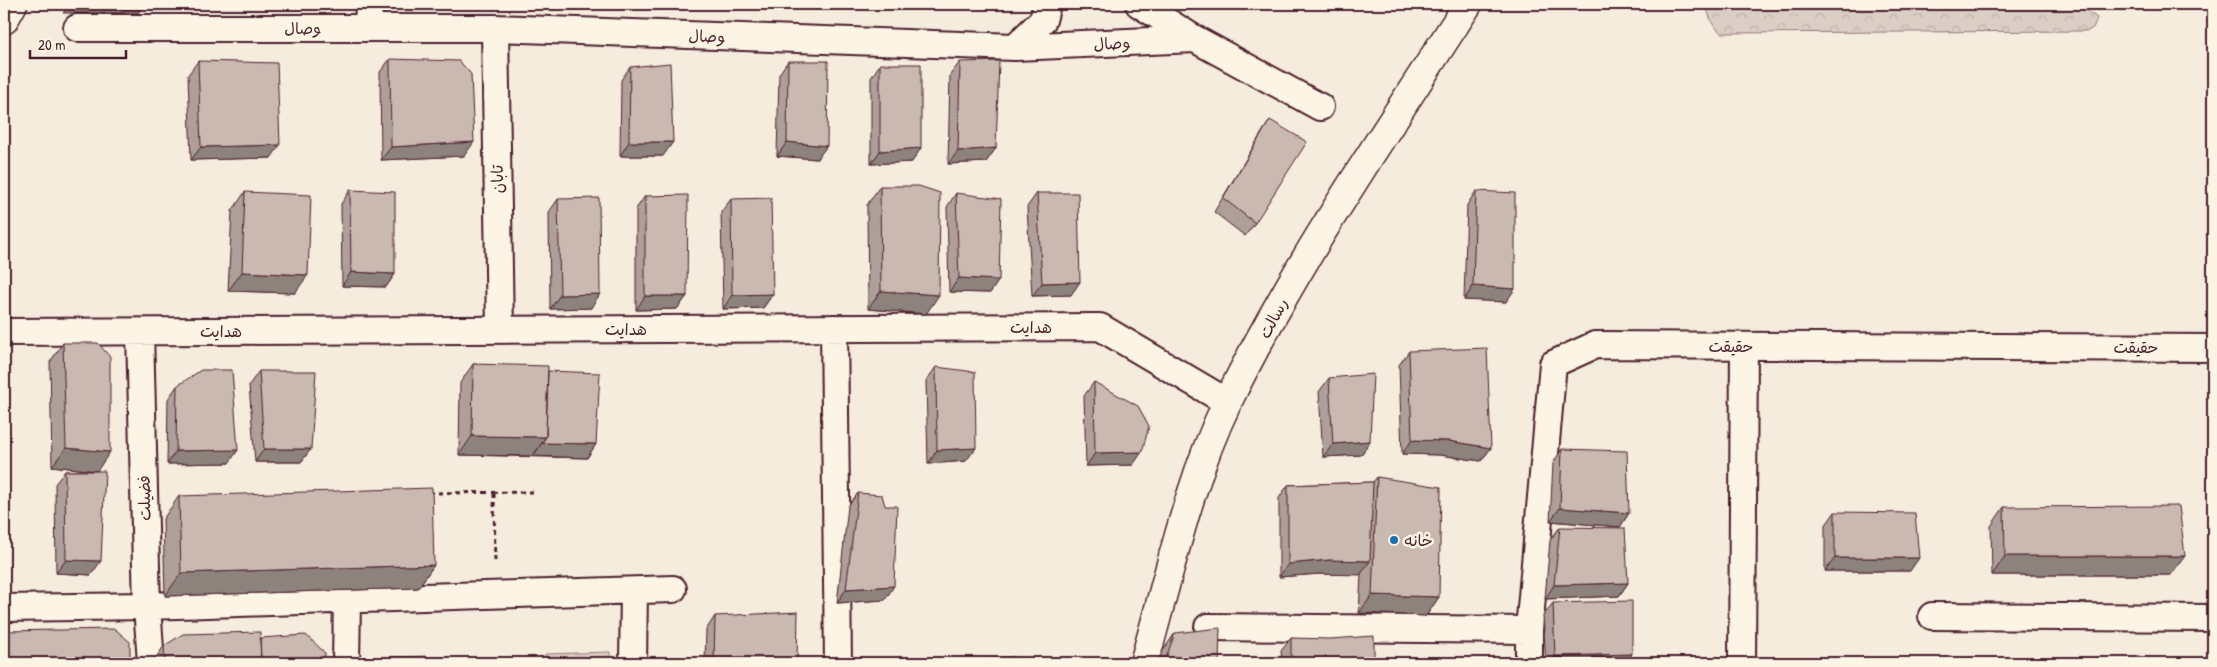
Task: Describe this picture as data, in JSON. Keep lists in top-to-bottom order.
{
  "streets": {
    "street": [
      "وصال",
      "تابان",
      "رسالت",
      "هدایت",
      "حقیقت",
      "فضیلت"
    ]
  },
  "crossings": [
    ["وصال", "تابان"],
    ["تابان", "هدایت"],
    ["رسالت", "هدایت"],
    ["هدایت", "فضیلت"]
  ],
  "places": ["خانه"],
  "scale_bar": "20 m"
}
